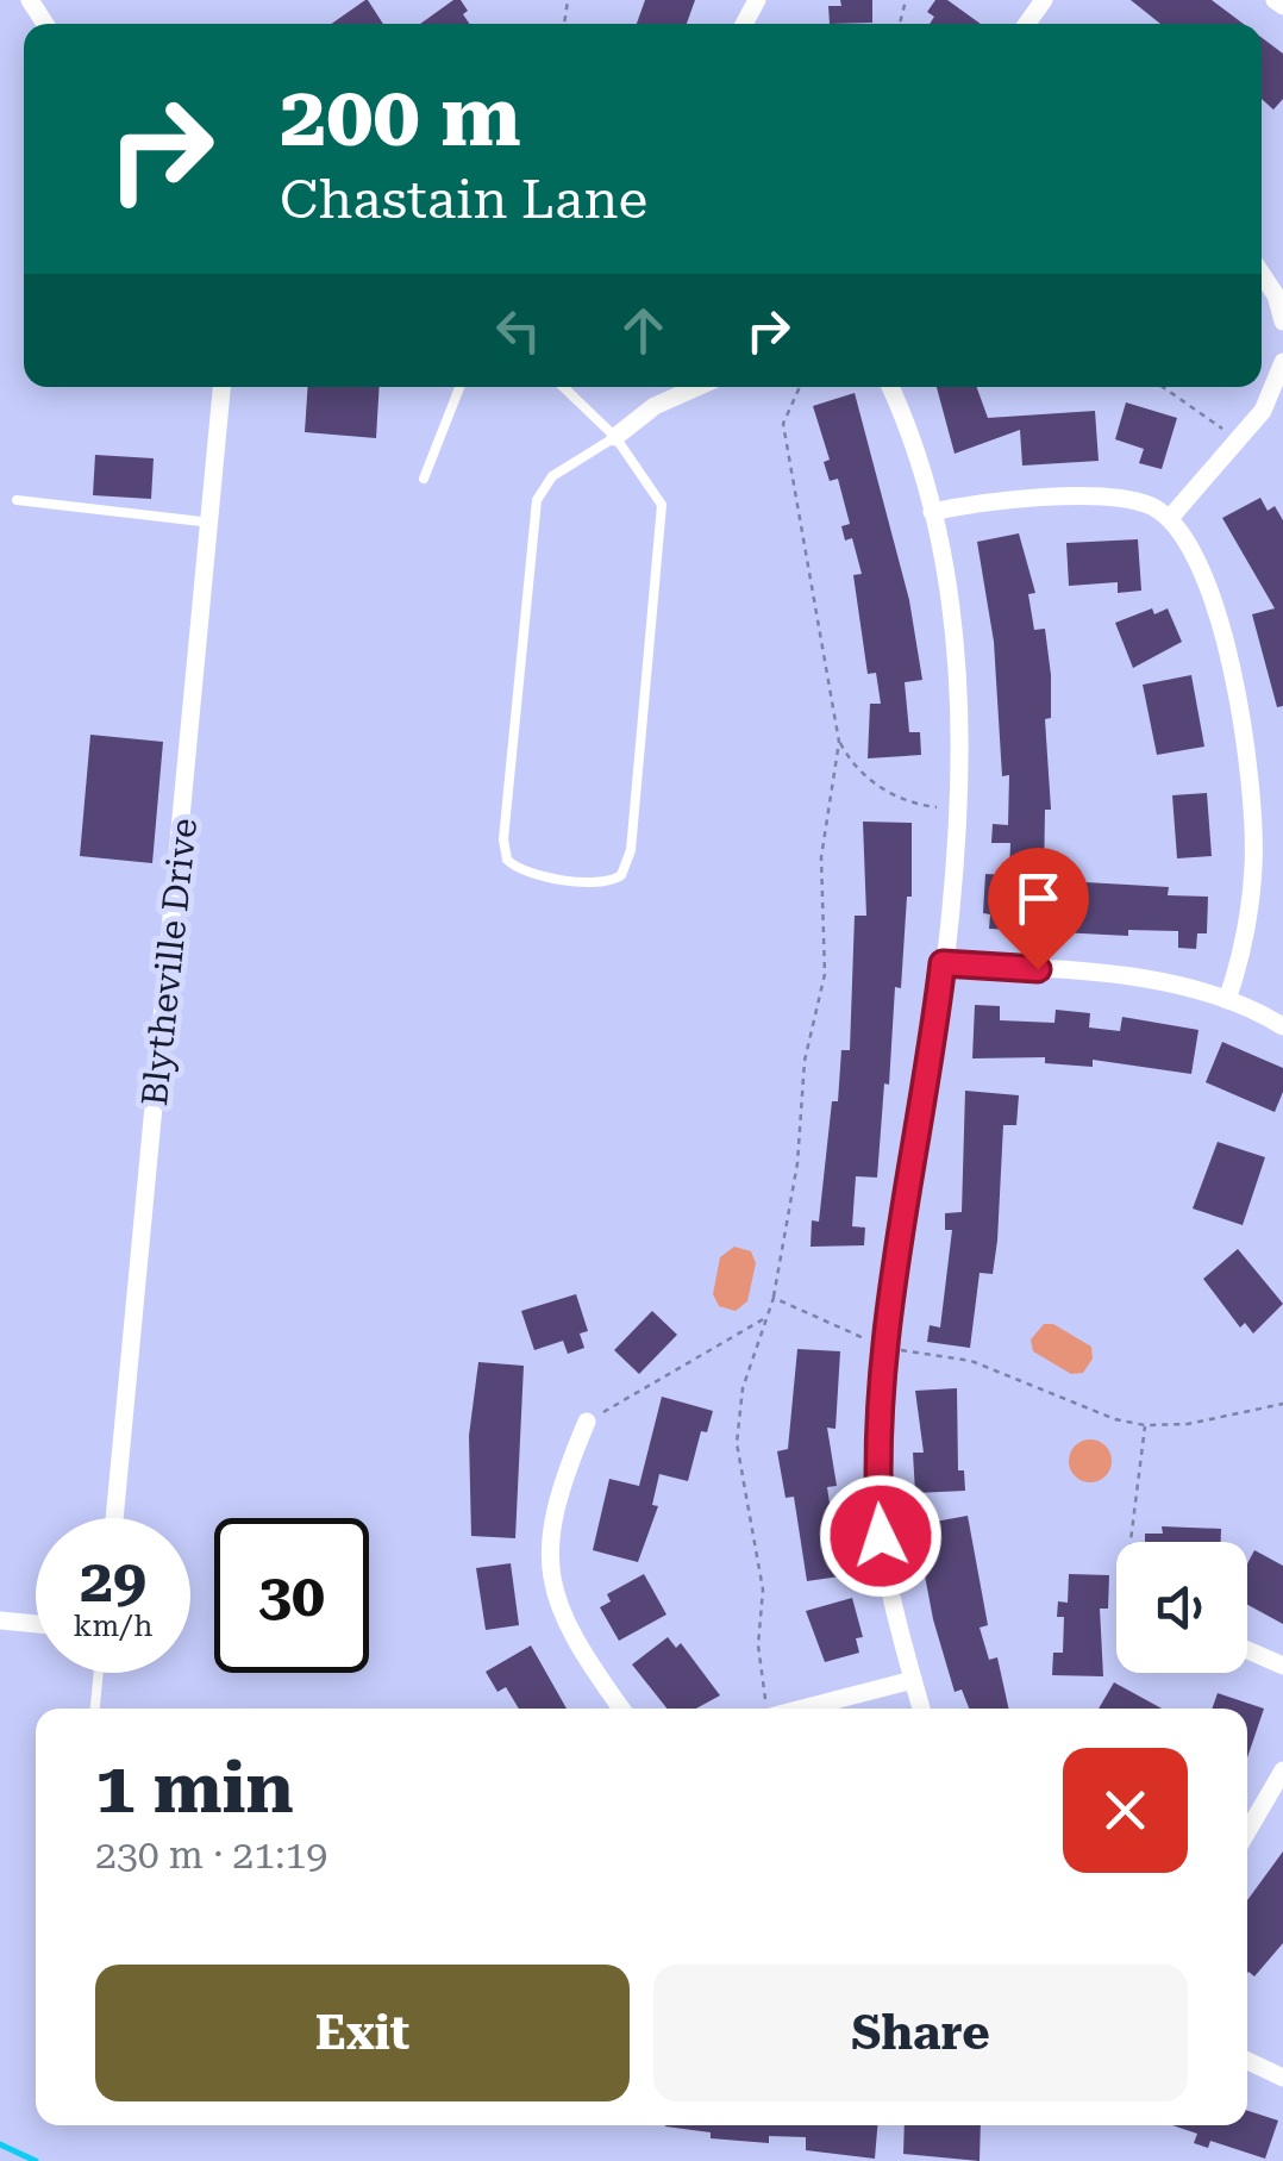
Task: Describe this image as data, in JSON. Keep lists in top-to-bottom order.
{
  "streets": {
    "street": ["Blytheville Drive"]
  },
  "page": {
    "turn": ["200 m", "Chastain Lane"],
    "speed": "29 km/h",
    "limit": "30",
    "heading": ["1 min", "230 m · 21:19"],
    "buttons": ["Exit", "Share"]
  }
}
